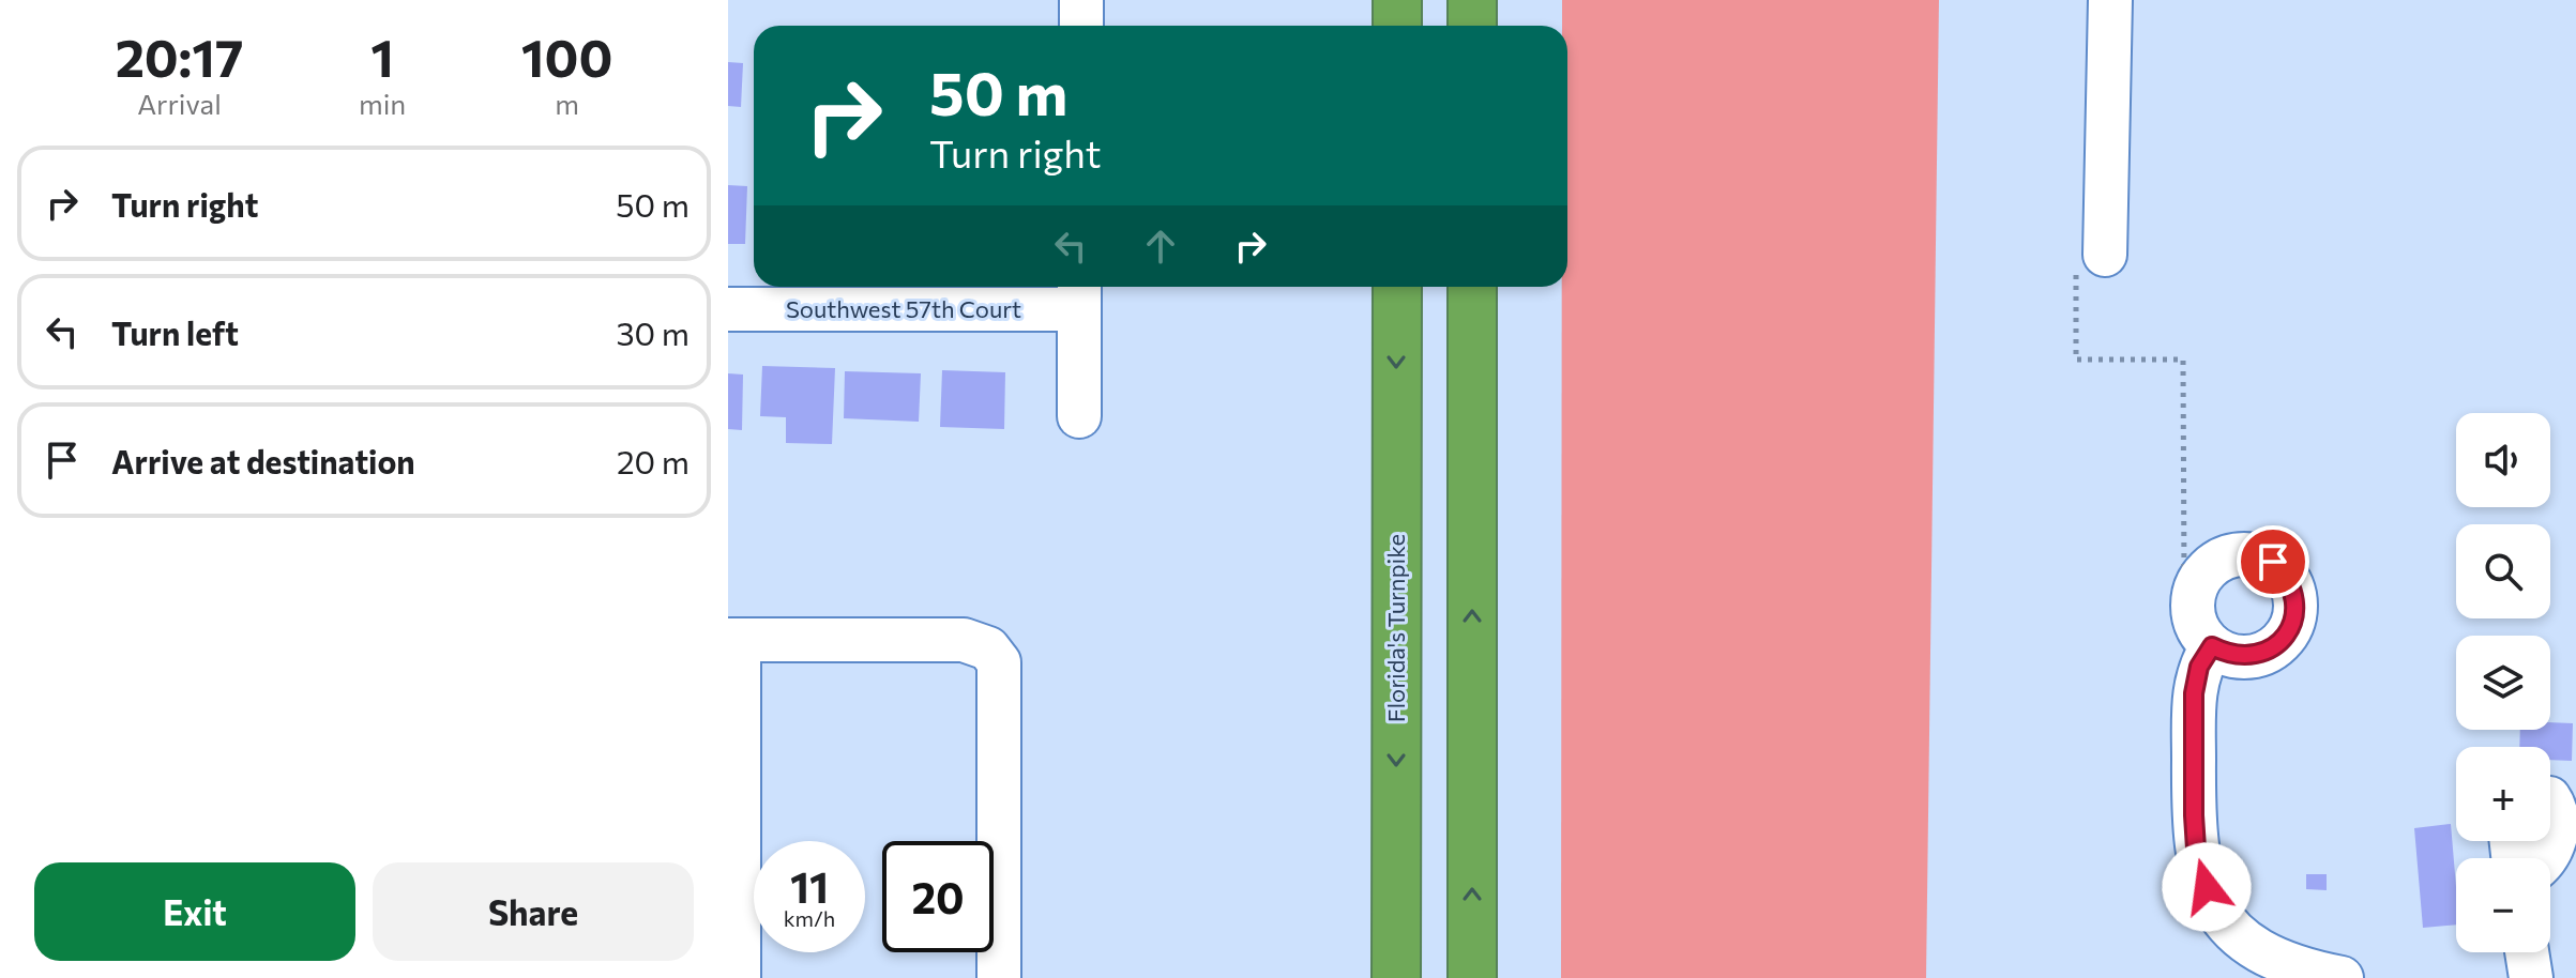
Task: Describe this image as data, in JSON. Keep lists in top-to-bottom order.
{
  "streets": {
    "highway": ["Florida's Turnpike"],
    "street": ["Southwest 57th Court"]
  },
  "page": {
    "eta": [
      "20:17",
      "Arrival",
      "1",
      "min",
      "100",
      "m"
    ],
    "turn": ["50 m", "Turn right"],
    "list": [
      {
        "name": "Turn right",
        "value": "50 m"
      },
      {
        "name": "Turn left",
        "value": "30 m"
      },
      {
        "name": "Arrive at destination",
        "value": "20 m"
      }
    ],
    "map_buttons": ["+", "−"],
    "speed": "11 km/h",
    "limit": "20",
    "buttons": ["Exit", "Share"]
  }
}
